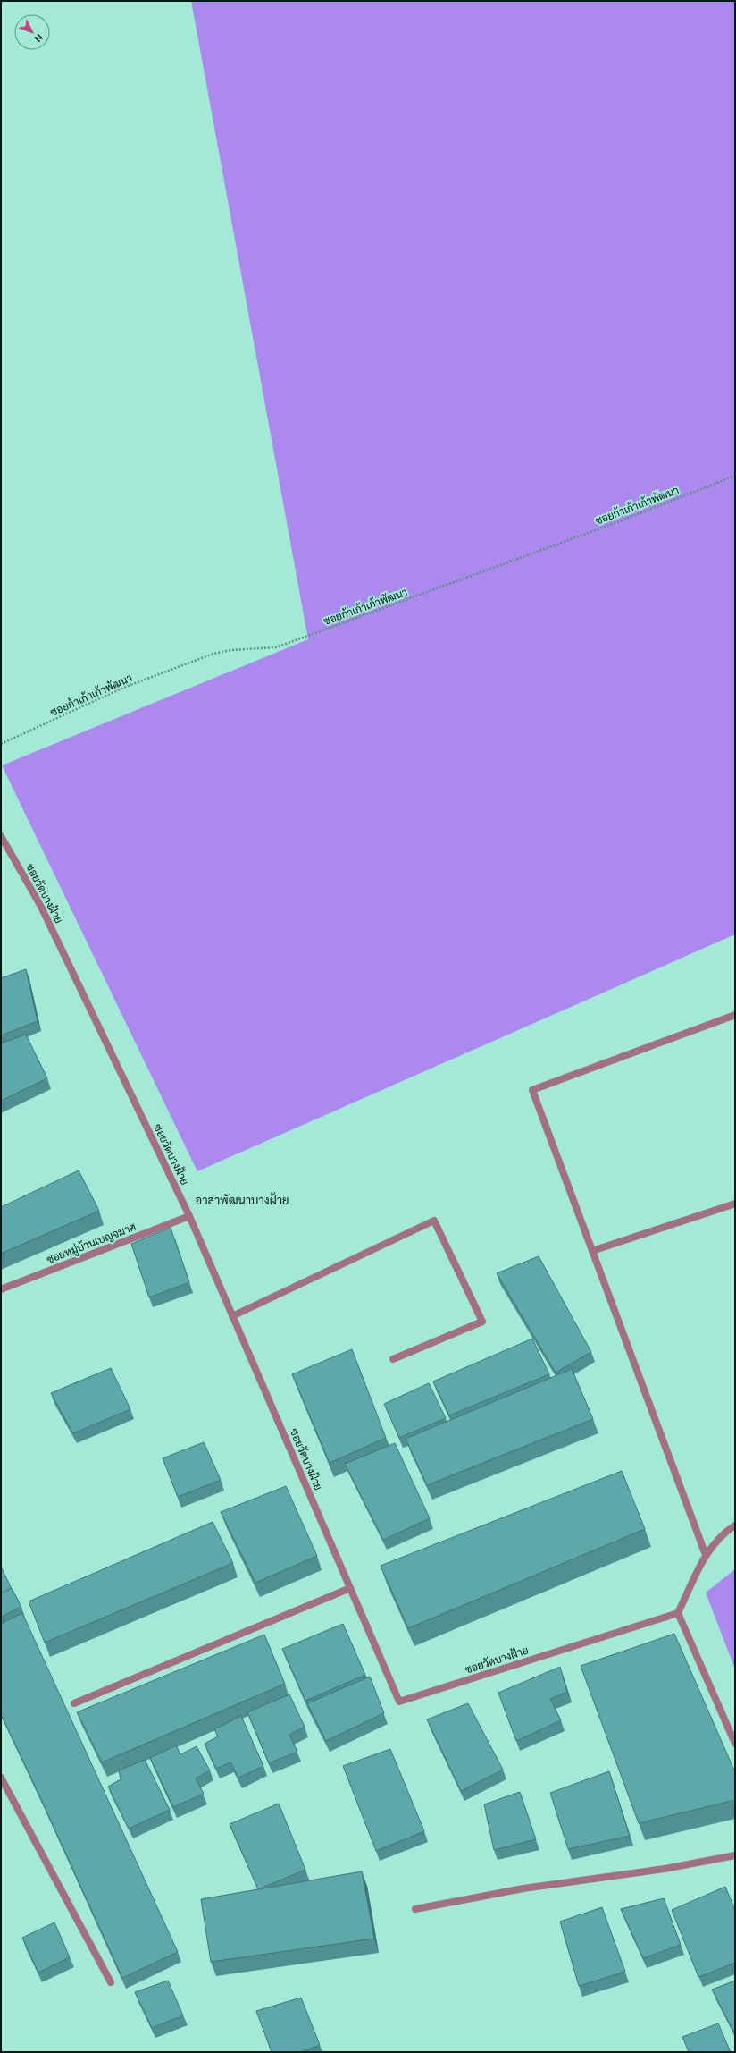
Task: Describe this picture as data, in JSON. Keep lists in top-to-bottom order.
{
  "streets": {
    "street": ["ซอยวัดบางฝ้าย", "ซอยหมู่บ้านเบญจมาศ"],
    "path": ["ซอยก้าเก้าเก้าพัฒนา"]
  },
  "crossings": [
    ["ซอยวัดบางฝ้าย", "ซอยหมู่บ้านเบญจมาศ"]
  ],
  "districts": ["อาสาพัฒนาบางฝ้าย"],
  "north": "bottom right"
}
